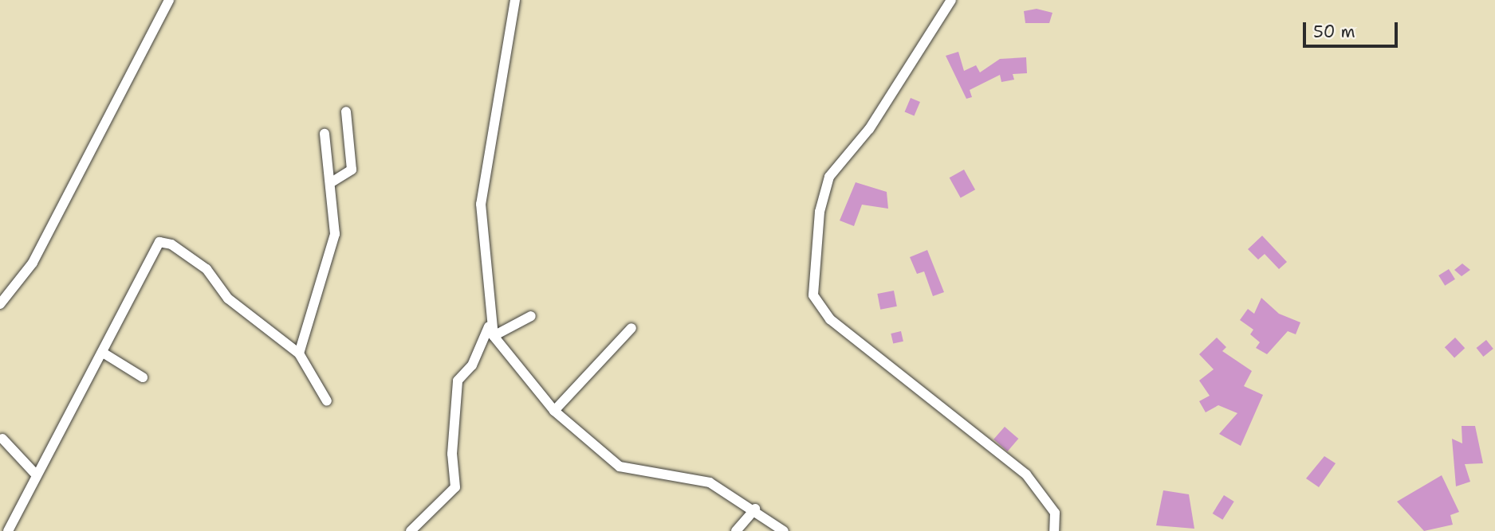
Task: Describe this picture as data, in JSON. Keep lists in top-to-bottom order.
{
  "scale_bar": "50 m"
}
